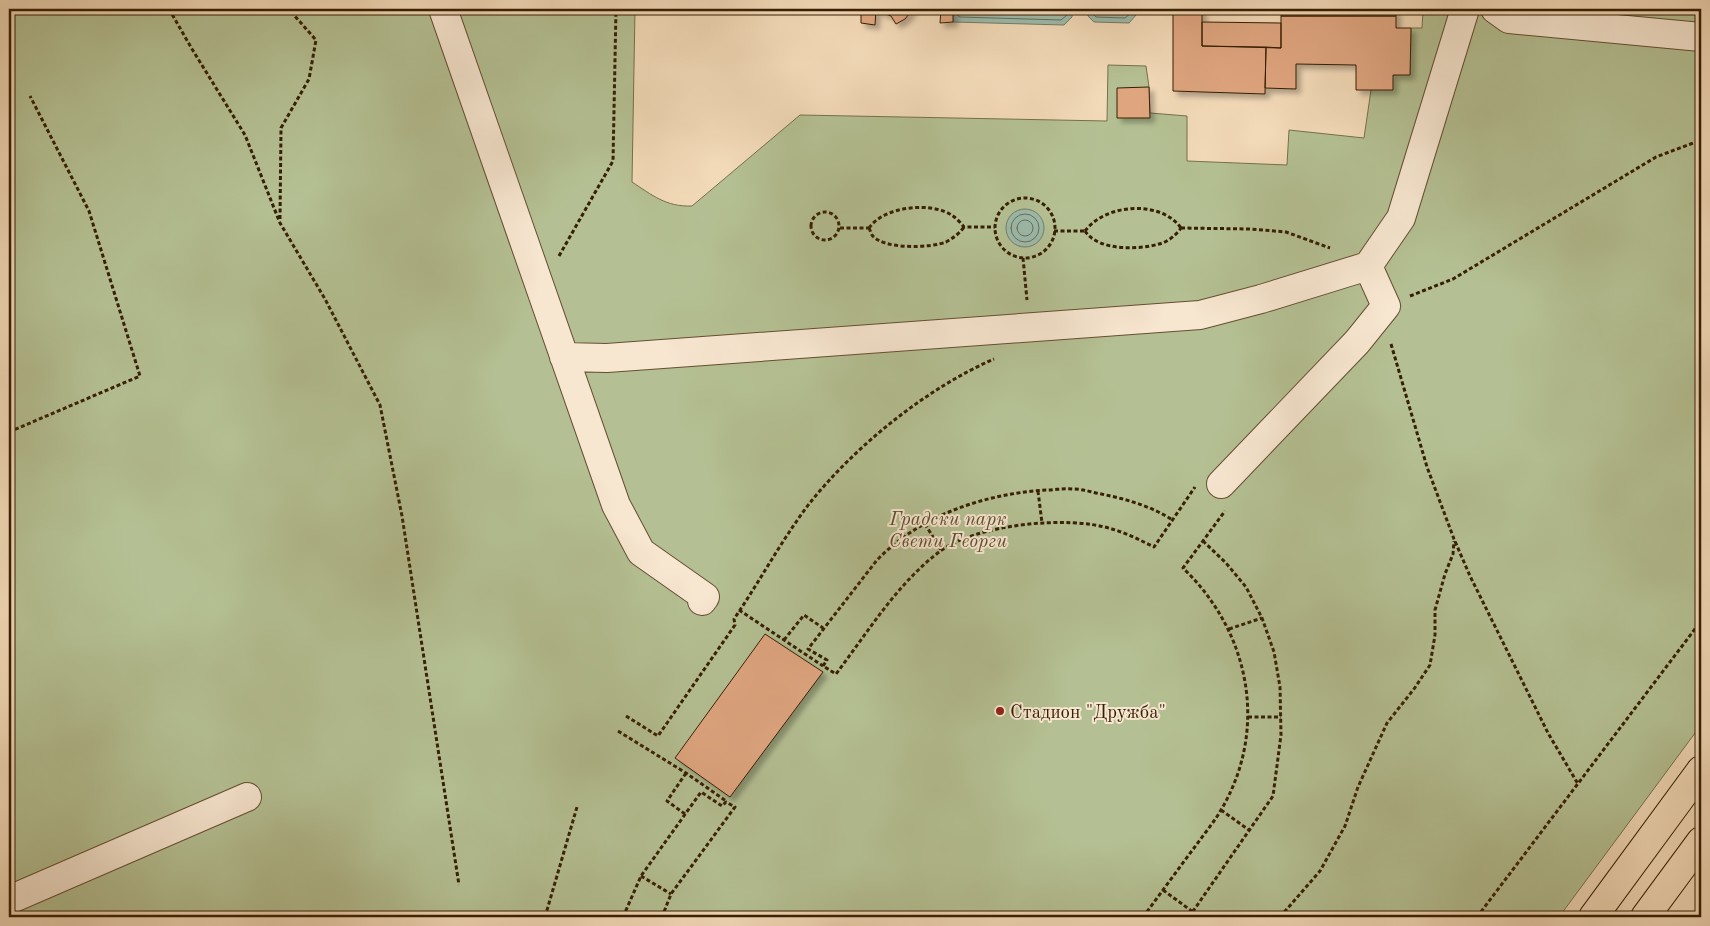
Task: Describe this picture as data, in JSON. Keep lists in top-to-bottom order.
{
  "parks": ["Градски парк Свети Георги"],
  "places": ["Стадион \"Дружба\""]
}
